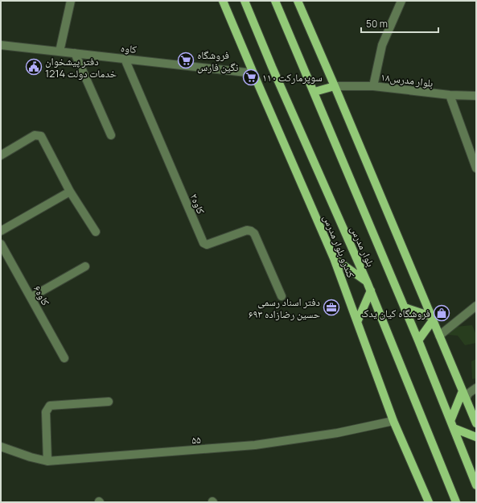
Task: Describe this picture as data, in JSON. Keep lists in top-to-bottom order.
{
  "streets": {
    "main road": ["کندرو بلوار مدرس", "بلوار مدرس"],
    "street": [
      "کاوه",
      "بلوار مدرس۱۸",
      "کاوه۲",
      "کاوه۶",
      "۵۵"
    ]
  },
  "crossings": [
    ["کاوه", "کاوه۲"],
    ["کاوه", "کندرو بلوار مدرس"],
    ["کندرو بلوار مدرس", "۵۵"]
  ],
  "places": {
    "supermarket": ["فروشگاه نگین فارس", "سوپرمارکت ۱۱۰"],
    "public building": ["دفتر پیشخوان خدمات دولت 1214"],
    "office": ["دفتر اسناد رسمی ۶۹۳ حسین رضازاده"],
    "shop": ["فروشگاه کیان یدک"]
  },
  "scale_bar": "50 m"
}
